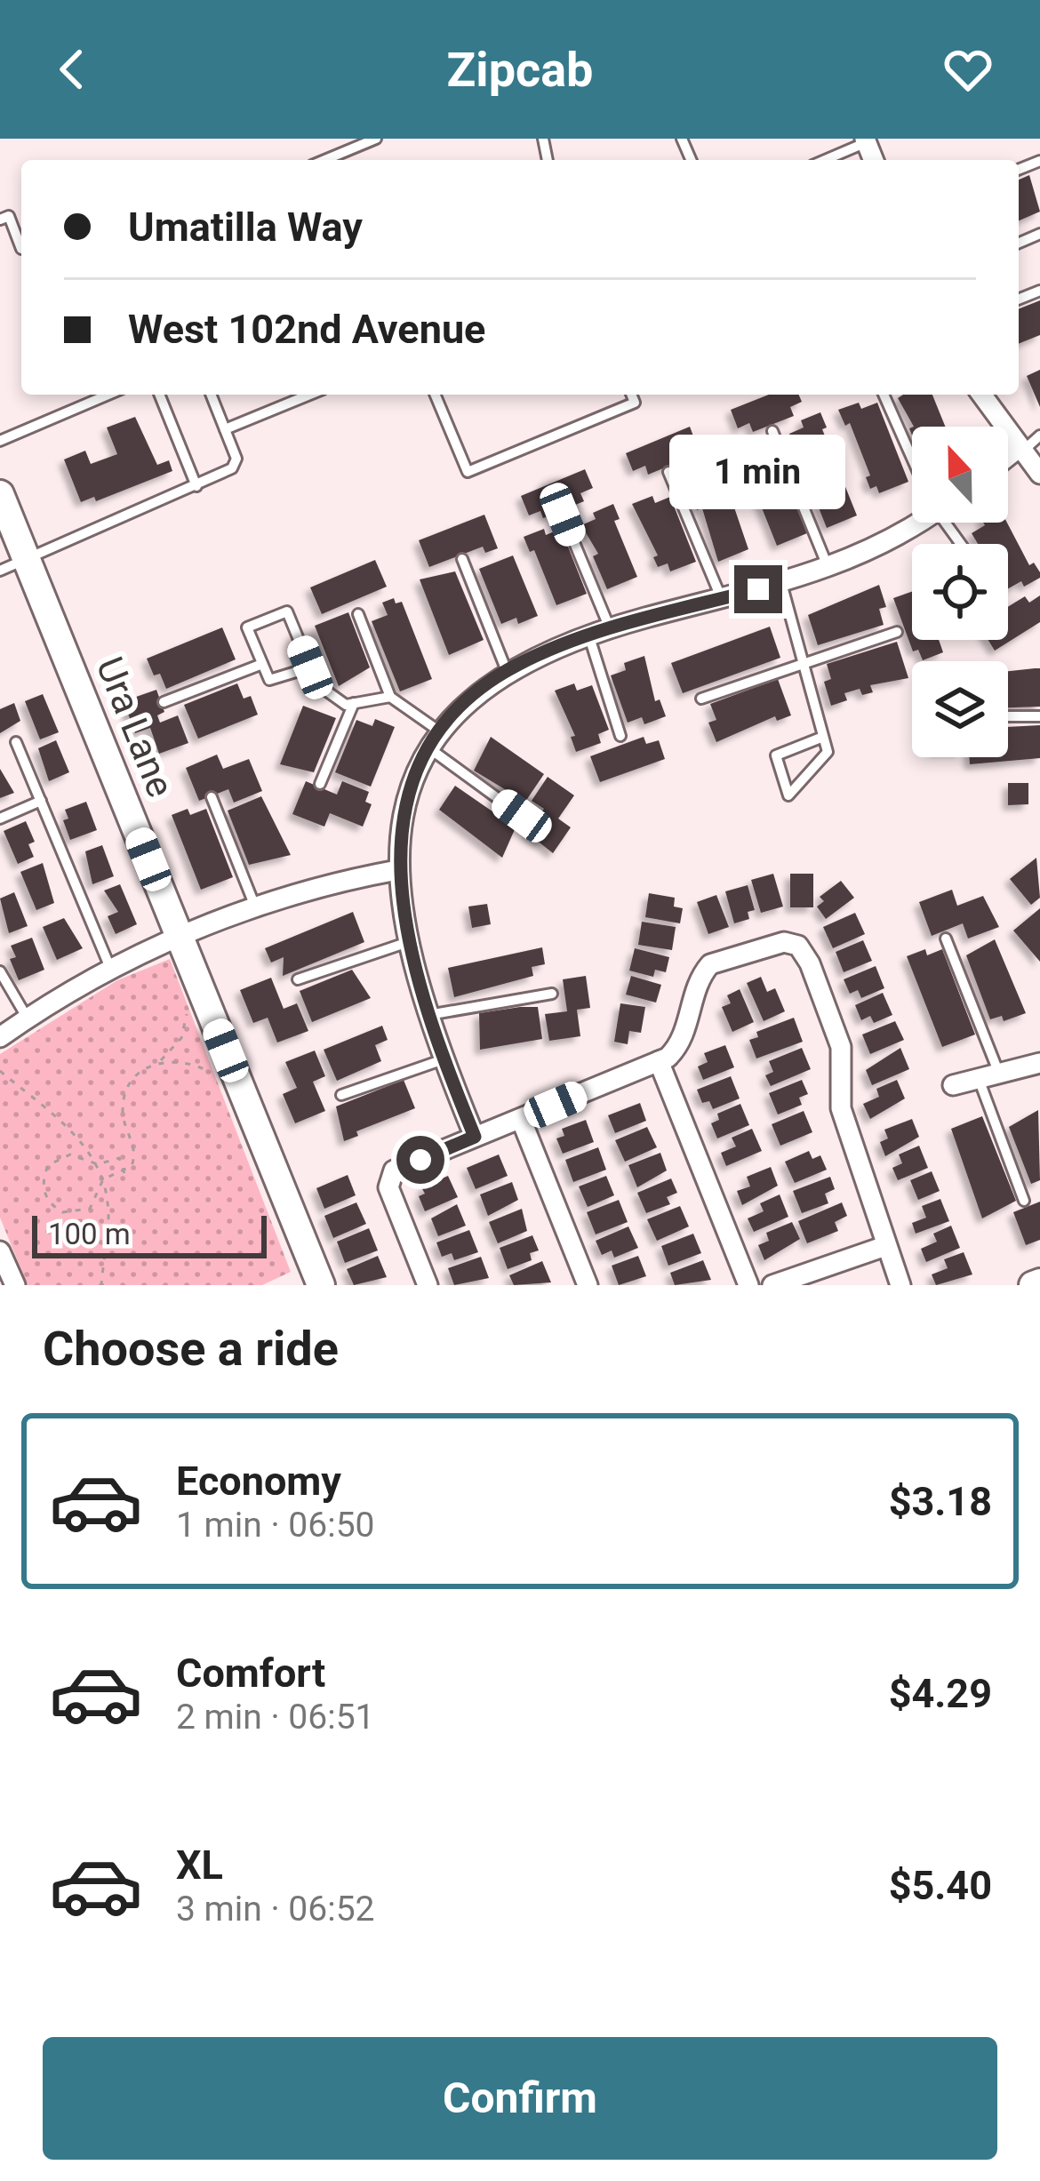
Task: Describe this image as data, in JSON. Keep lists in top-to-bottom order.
{
  "streets": {
    "street": ["Ura Lane"]
  },
  "scale_bar": "100 m",
  "north": "top",
  "page": {
    "header": "Zipcab",
    "banner": ["Umatilla Way", "West 102nd Avenue"],
    "bubble": "1 min",
    "scale": "100 m",
    "heading": "Choose a ride",
    "list": [
      {
        "name": "Economy",
        "note": "1 min · 06:50",
        "value": "$3.18"
      },
      {
        "name": "Comfort",
        "note": "2 min · 06:51",
        "value": "$4.29"
      },
      {
        "name": "XL",
        "note": "3 min · 06:52",
        "value": "$5.40"
      }
    ],
    "buttons": "Confirm"
  }
}
